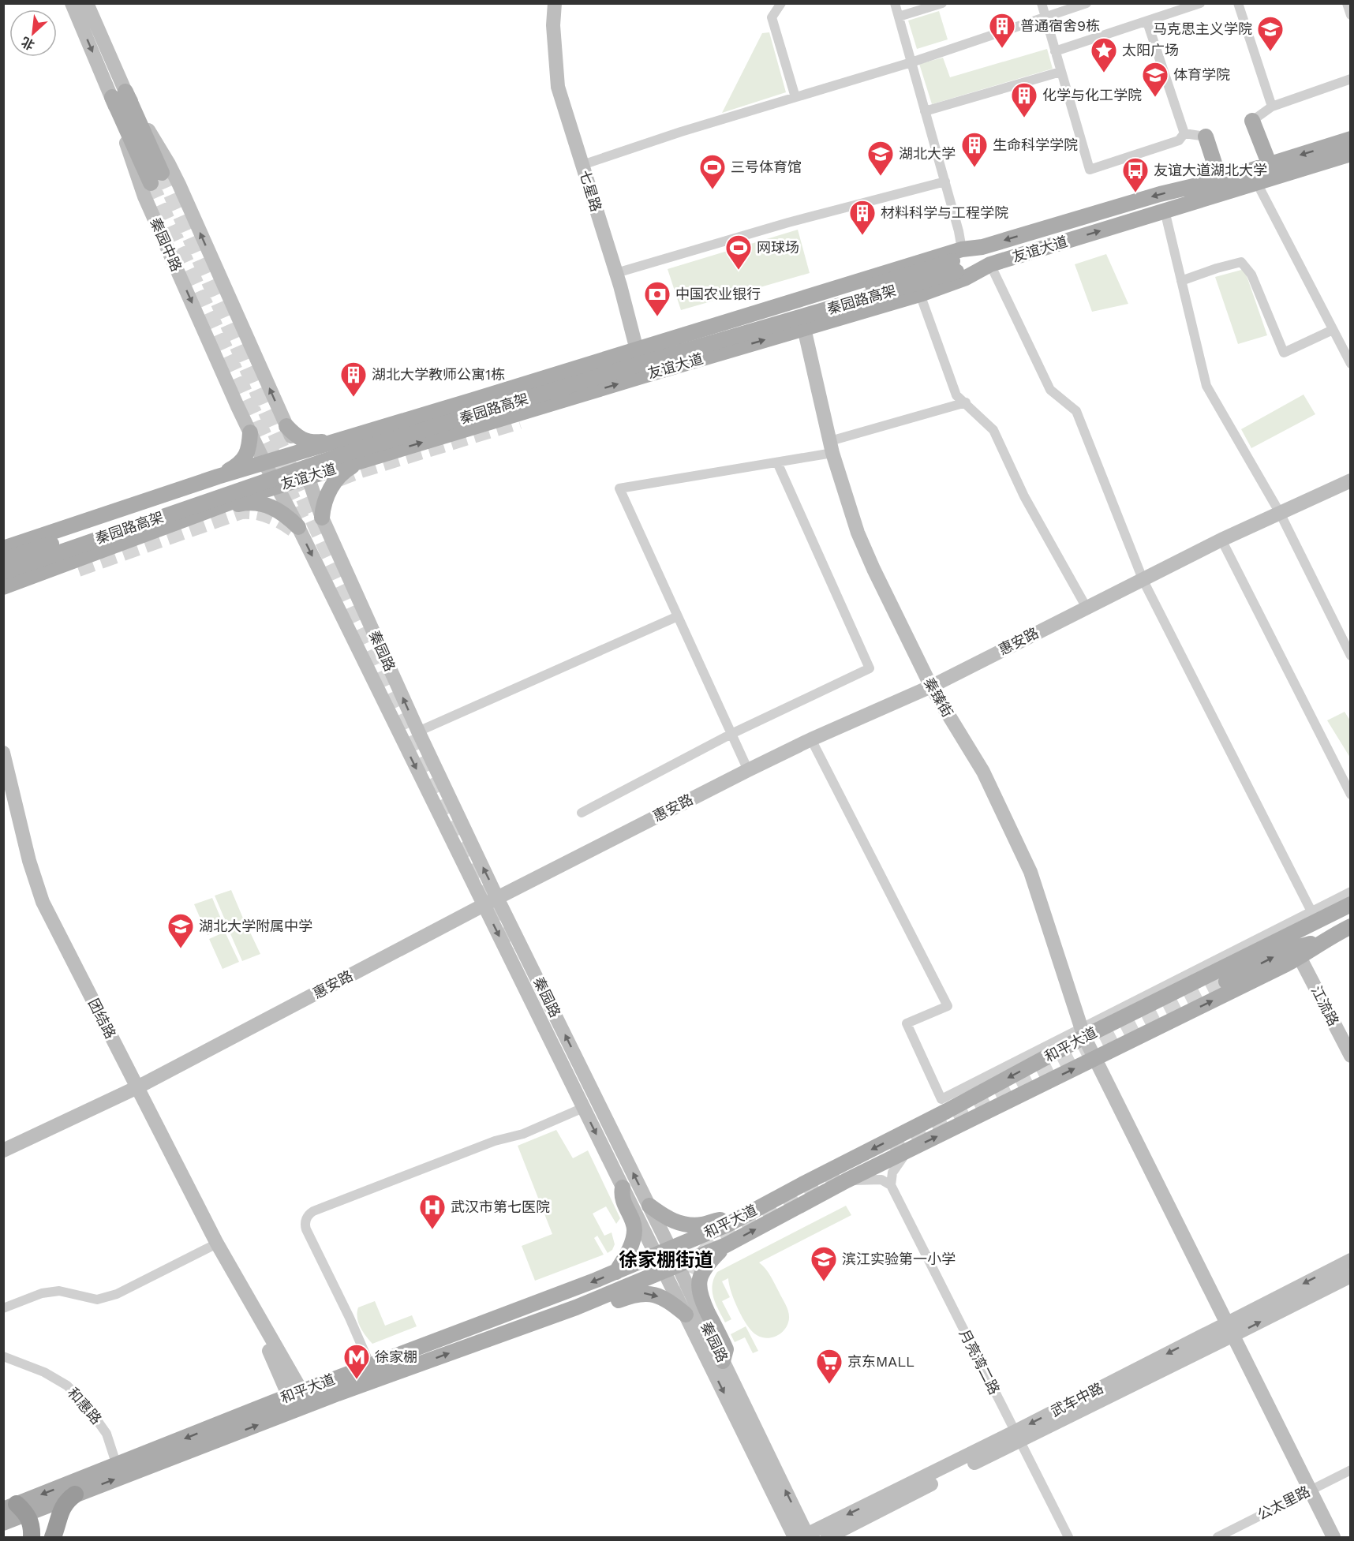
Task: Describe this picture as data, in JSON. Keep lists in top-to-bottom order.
{
  "streets": {
    "main road": ["友谊大道", "秦园路高架", "和平大道"],
    "street": [
      "七星路",
      "秦园中路",
      "惠安路",
      "秦园路",
      "秦臻街",
      "江流路",
      "团结路",
      "月亮湾二路",
      "武车中路",
      "和惠路",
      "公太里路"
    ]
  },
  "crossings": [
    ["七星路", "友谊大道"],
    ["秦园中路", "友谊大道"],
    ["秦园中路", "秦园路"],
    ["友谊大道", "秦园路高架"],
    ["友谊大道", "秦园路"],
    ["友谊大道", "秦臻街"],
    ["惠安路", "秦园路"],
    ["惠安路", "秦臻街"],
    ["惠安路", "团结路"],
    ["秦园路", "和平大道"],
    ["秦园路", "武车中路"],
    ["秦臻街", "和平大道"],
    ["秦臻街", "武车中路"],
    ["秦臻街", "公太里路"],
    ["江流路", "和平大道"],
    ["团结路", "和平大道"],
    ["和平大道", "和惠路"],
    ["月亮湾二路", "武车中路"]
  ],
  "districts": ["徐家棚街道"],
  "places": {
    "building": [
      "普通宿舍9栋",
      "化学与化工学院",
      "生命科学学院",
      "材料科学与工程学院",
      "湖北大学教师公寓1栋"
    ],
    "school or university": [
      "马克思主义学院",
      "体育学院",
      "湖北大学",
      "湖北大学附属中学",
      "滨江实验第一小学"
    ],
    "place": ["太阳广场"],
    "sports": ["三号体育馆", "网球场"],
    "bus stop": ["友谊大道湖北大学"],
    "bank": ["中国农业银行"],
    "hospital": ["武汉市第七医院"],
    "metro station": ["徐家棚"],
    "supermarket": ["京东MALL"]
  },
  "north": "bottom left"
}
